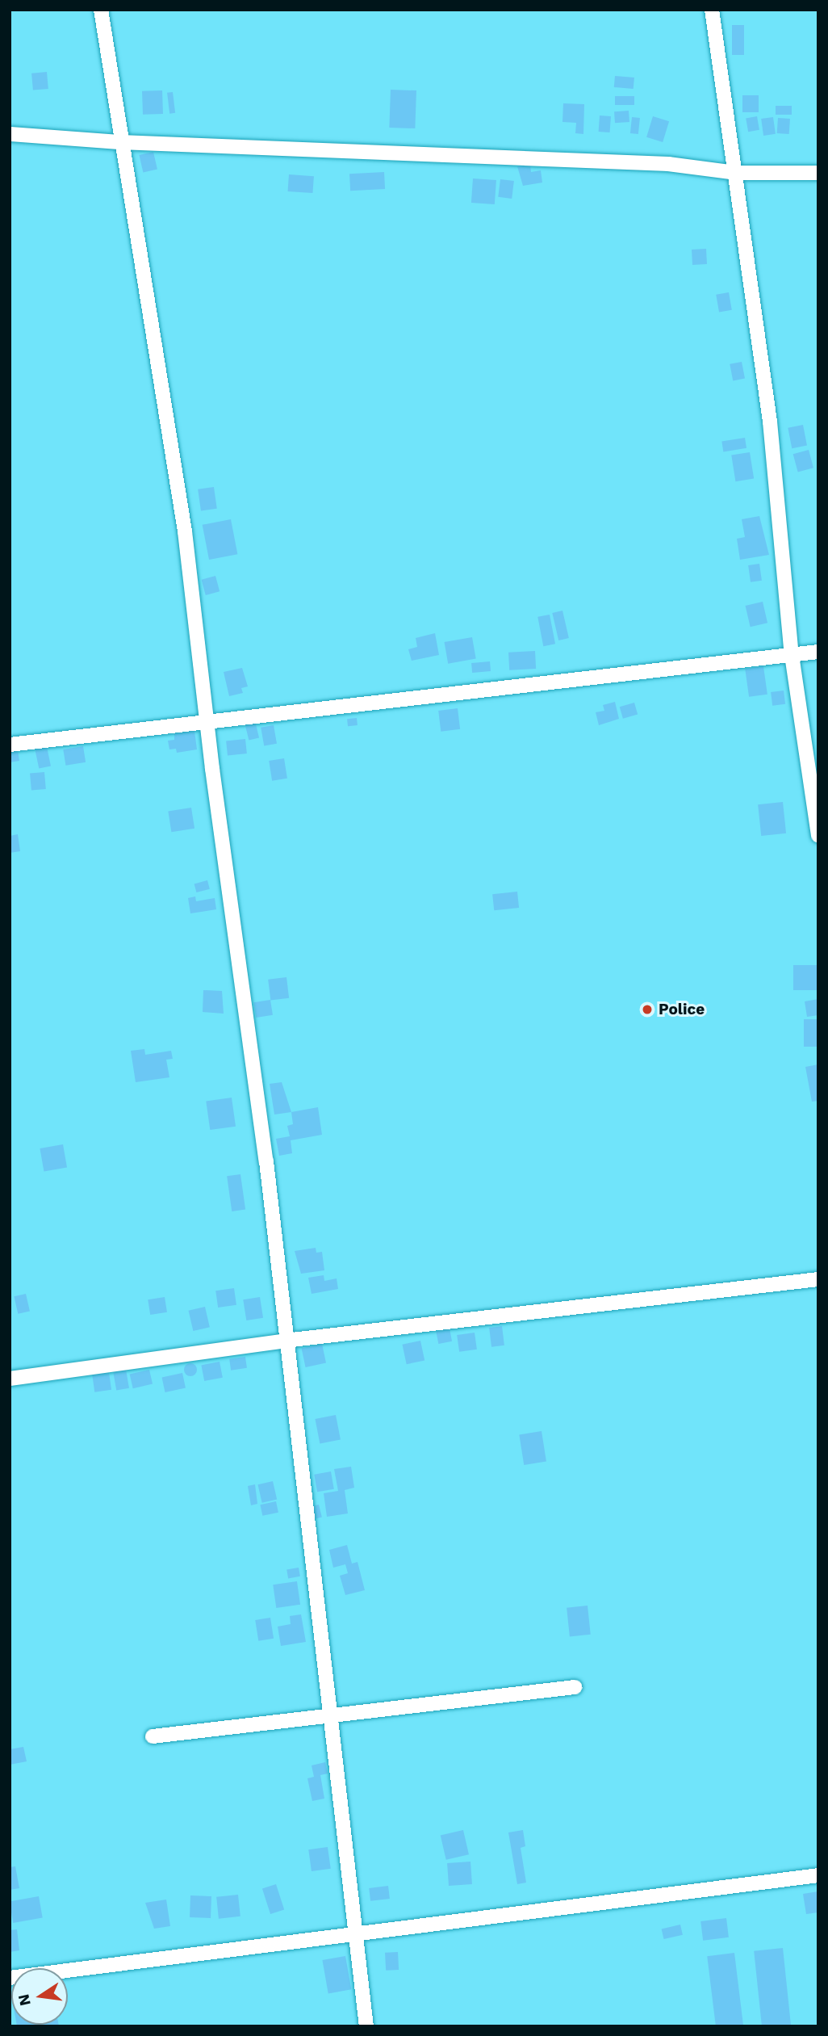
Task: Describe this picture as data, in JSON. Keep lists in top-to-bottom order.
{
  "places": ["Police"],
  "north": "left"
}
